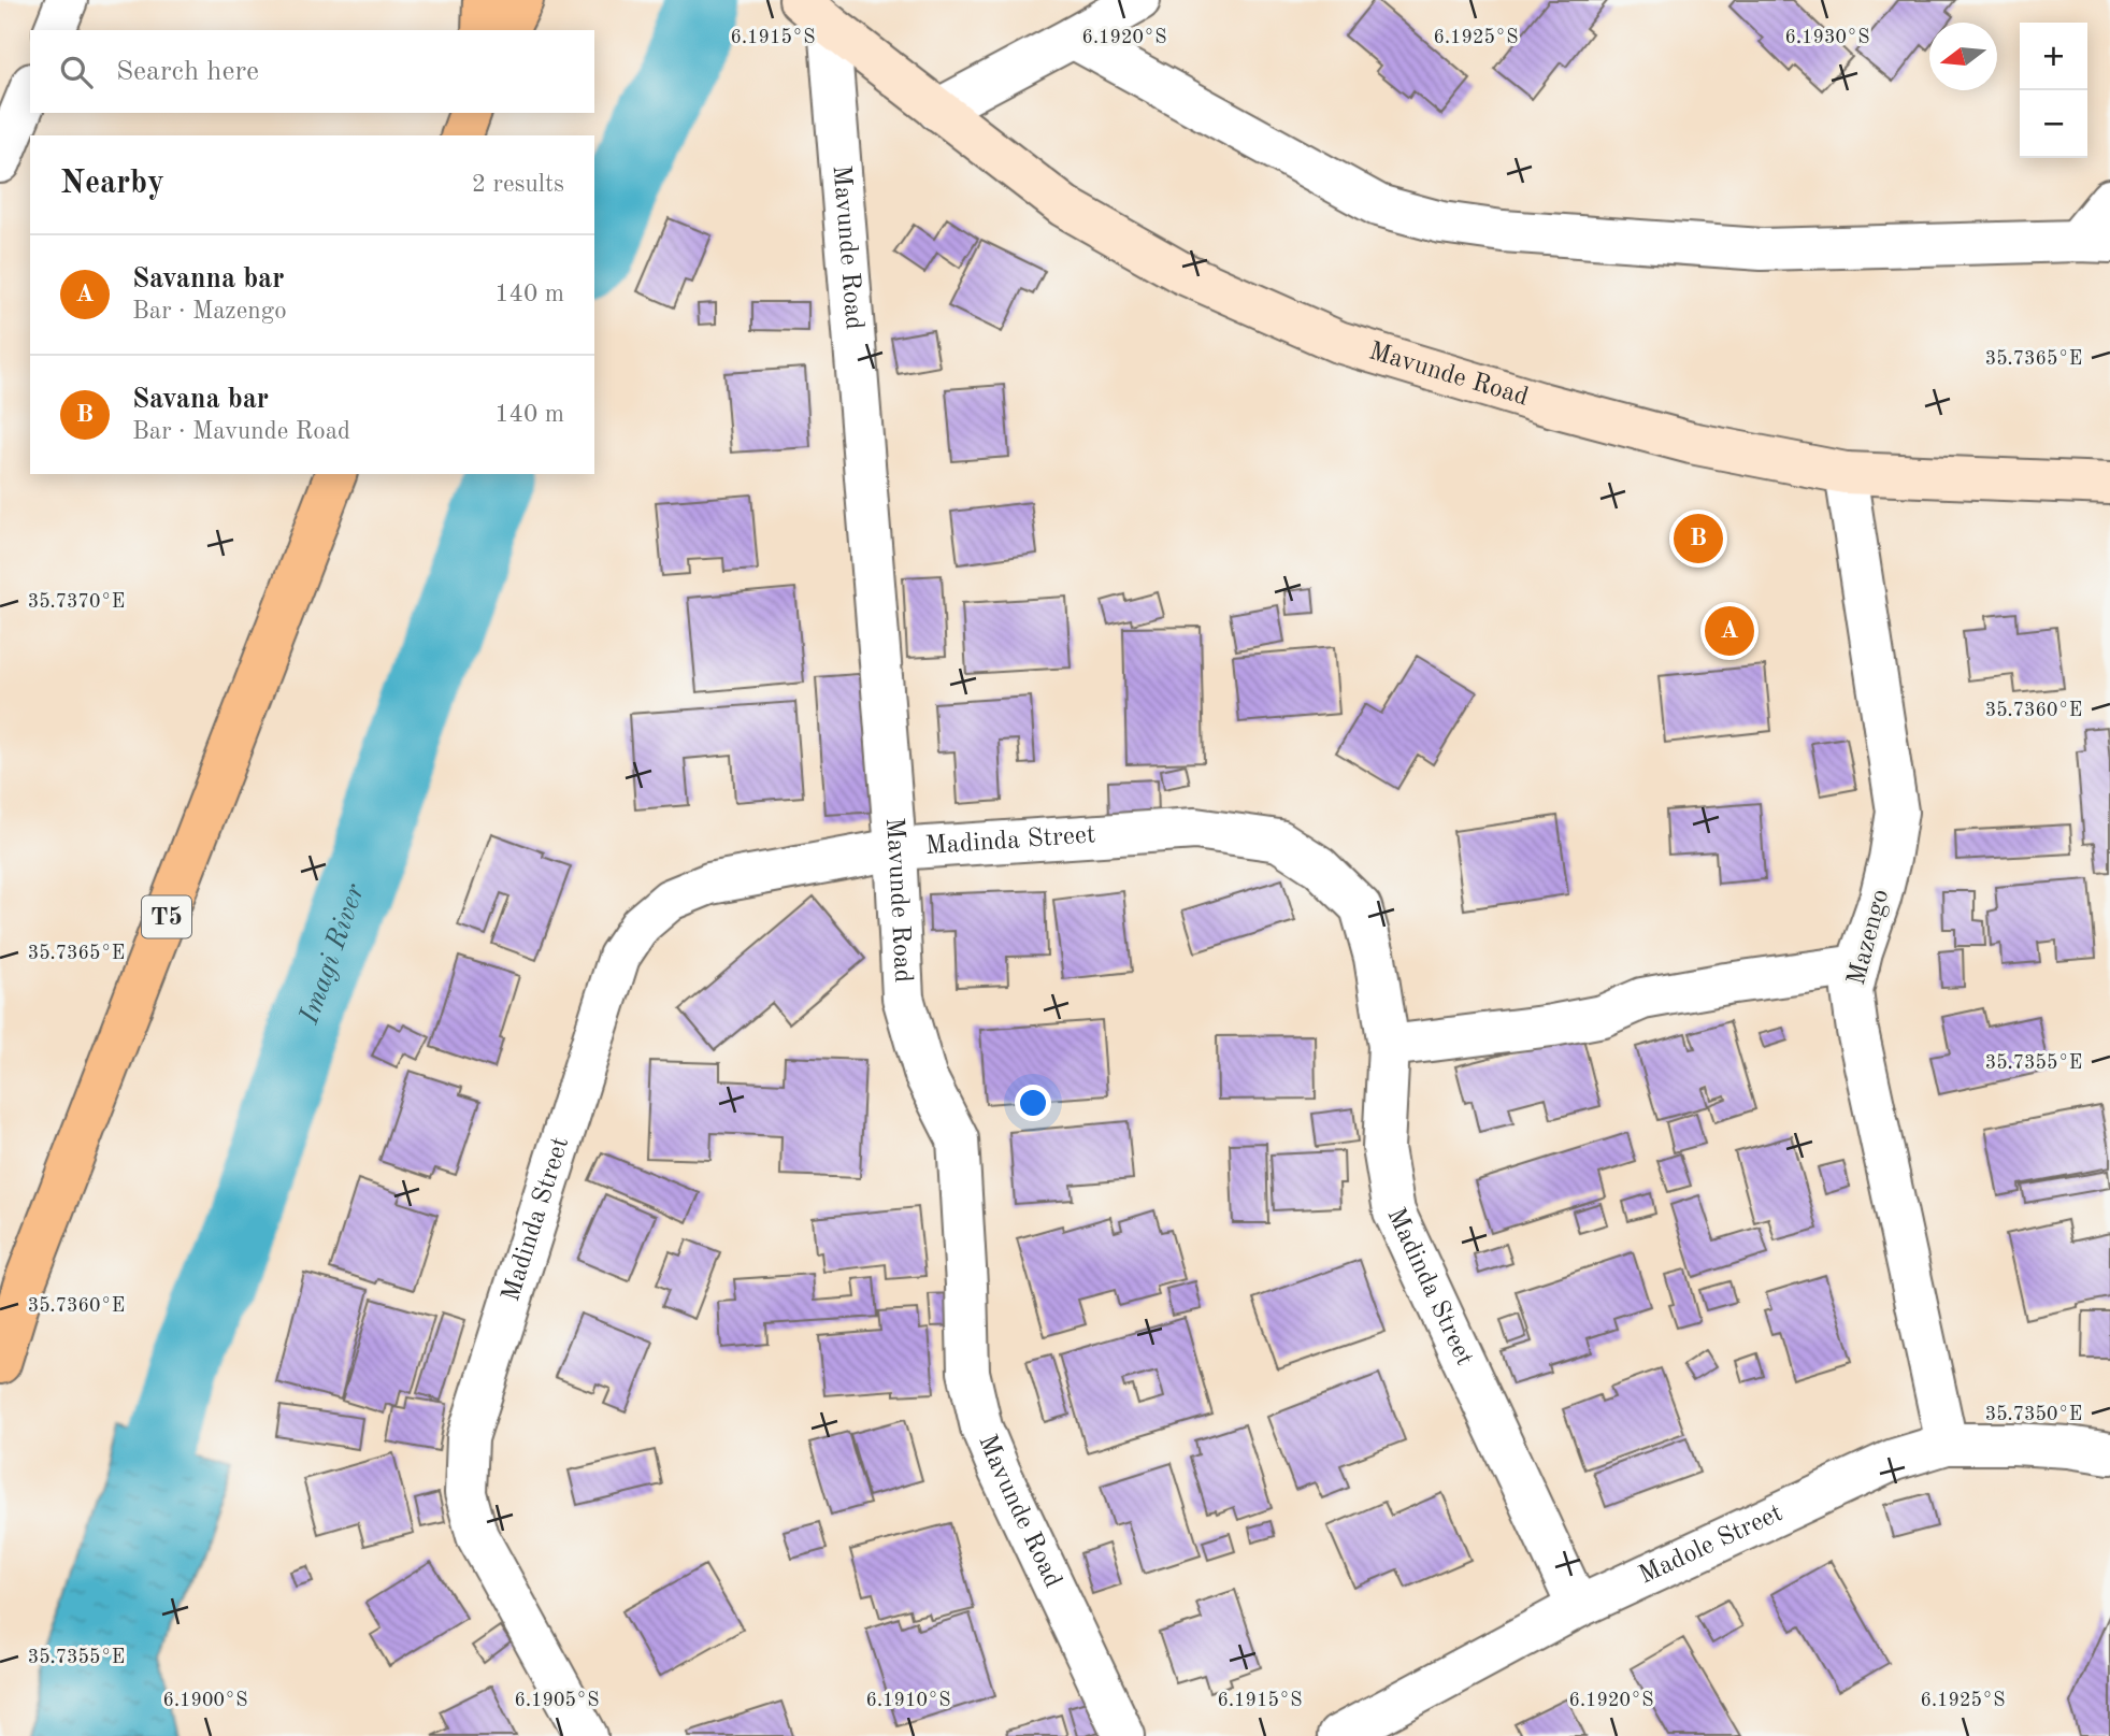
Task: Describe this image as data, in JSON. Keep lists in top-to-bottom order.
{
  "streets": {
    "highway": ["T5"],
    "street": [
      "Mavunde Road",
      "Madinda Street",
      "Mazengo",
      "Madole Street"
    ]
  },
  "crossings": [
    ["Mavunde Road", "Madinda Street"],
    ["Mavunde Road", "Mazengo"],
    ["Madinda Street", "Madole Street"],
    ["Mazengo", "Madole Street"]
  ],
  "water": ["Imagi River"],
  "north": "left",
  "page": {
    "map_buttons": ["+", "−"],
    "search": "Search here",
    "heading": ["Nearby", "2 results"],
    "list": [
      {
        "mark": "A",
        "name": "Savanna bar",
        "note": "Bar · Mazengo",
        "value": "140 m"
      },
      {
        "mark": "B",
        "name": "Savana bar",
        "note": "Bar · Mavunde Road",
        "value": "140 m"
      }
    ],
    "pins": ["B", "A"]
  },
  "coordinates": [
    "6.1915°S",
    "6.1920°S",
    "6.1925°S",
    "6.1930°S",
    "35.7365°E",
    "35.7370°E",
    "35.7360°E",
    "35.7355°E",
    "35.7350°E",
    "6.1900°S",
    "6.1905°S",
    "6.1910°S"
  ]
}
